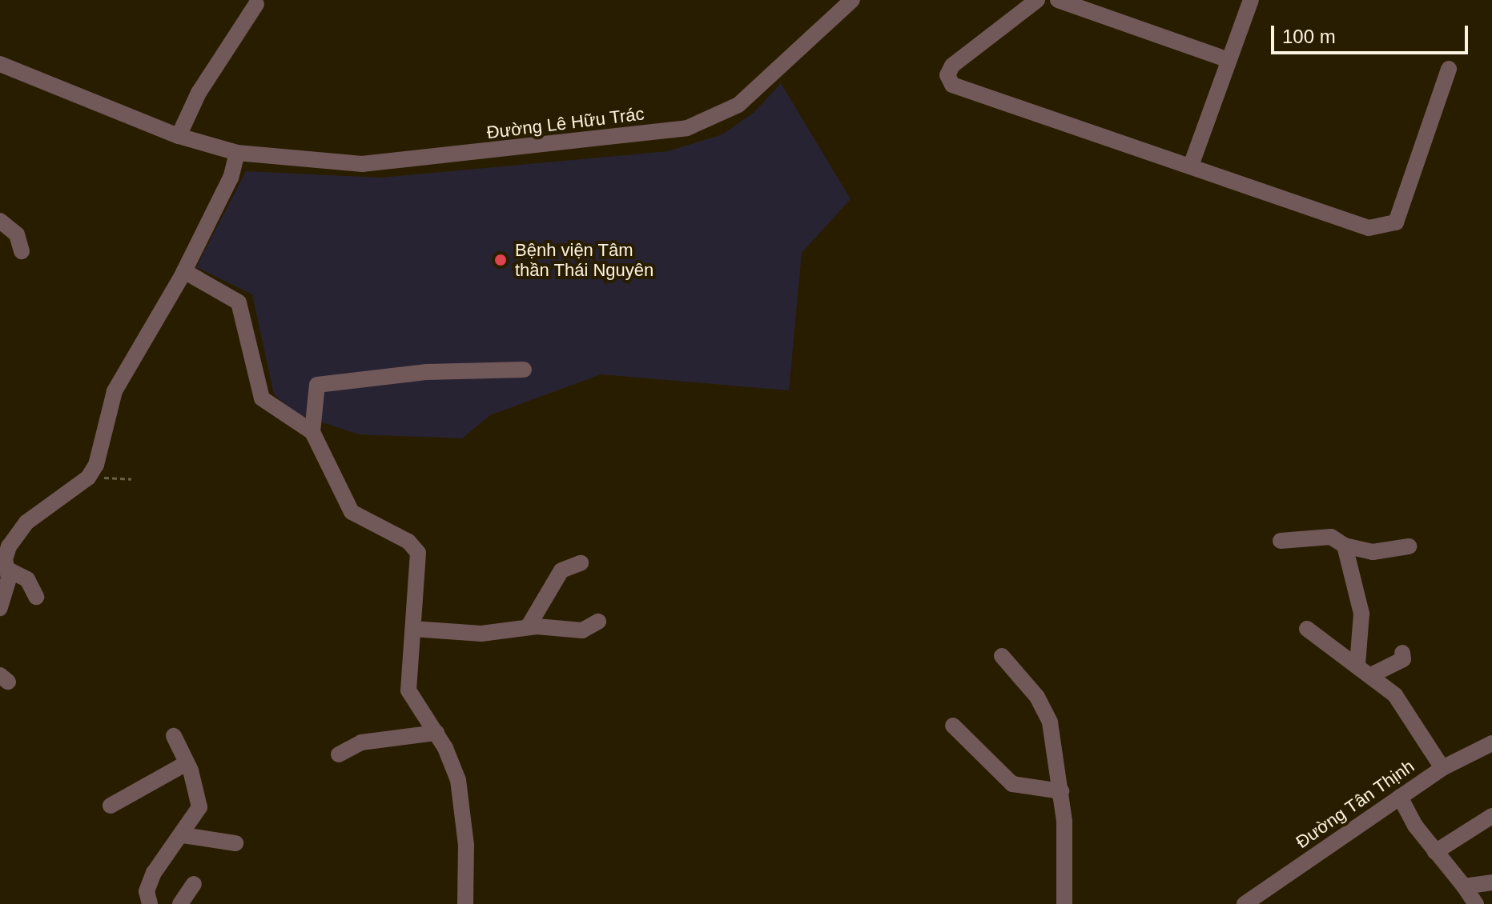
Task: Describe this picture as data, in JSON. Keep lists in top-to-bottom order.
{
  "streets": {
    "street": ["Đường Lê Hữu Trác", "Đường Tân Thịnh"]
  },
  "places": ["Bệnh viện Tâm thần Thái Nguyên"],
  "scale_bar": "100 m"
}
